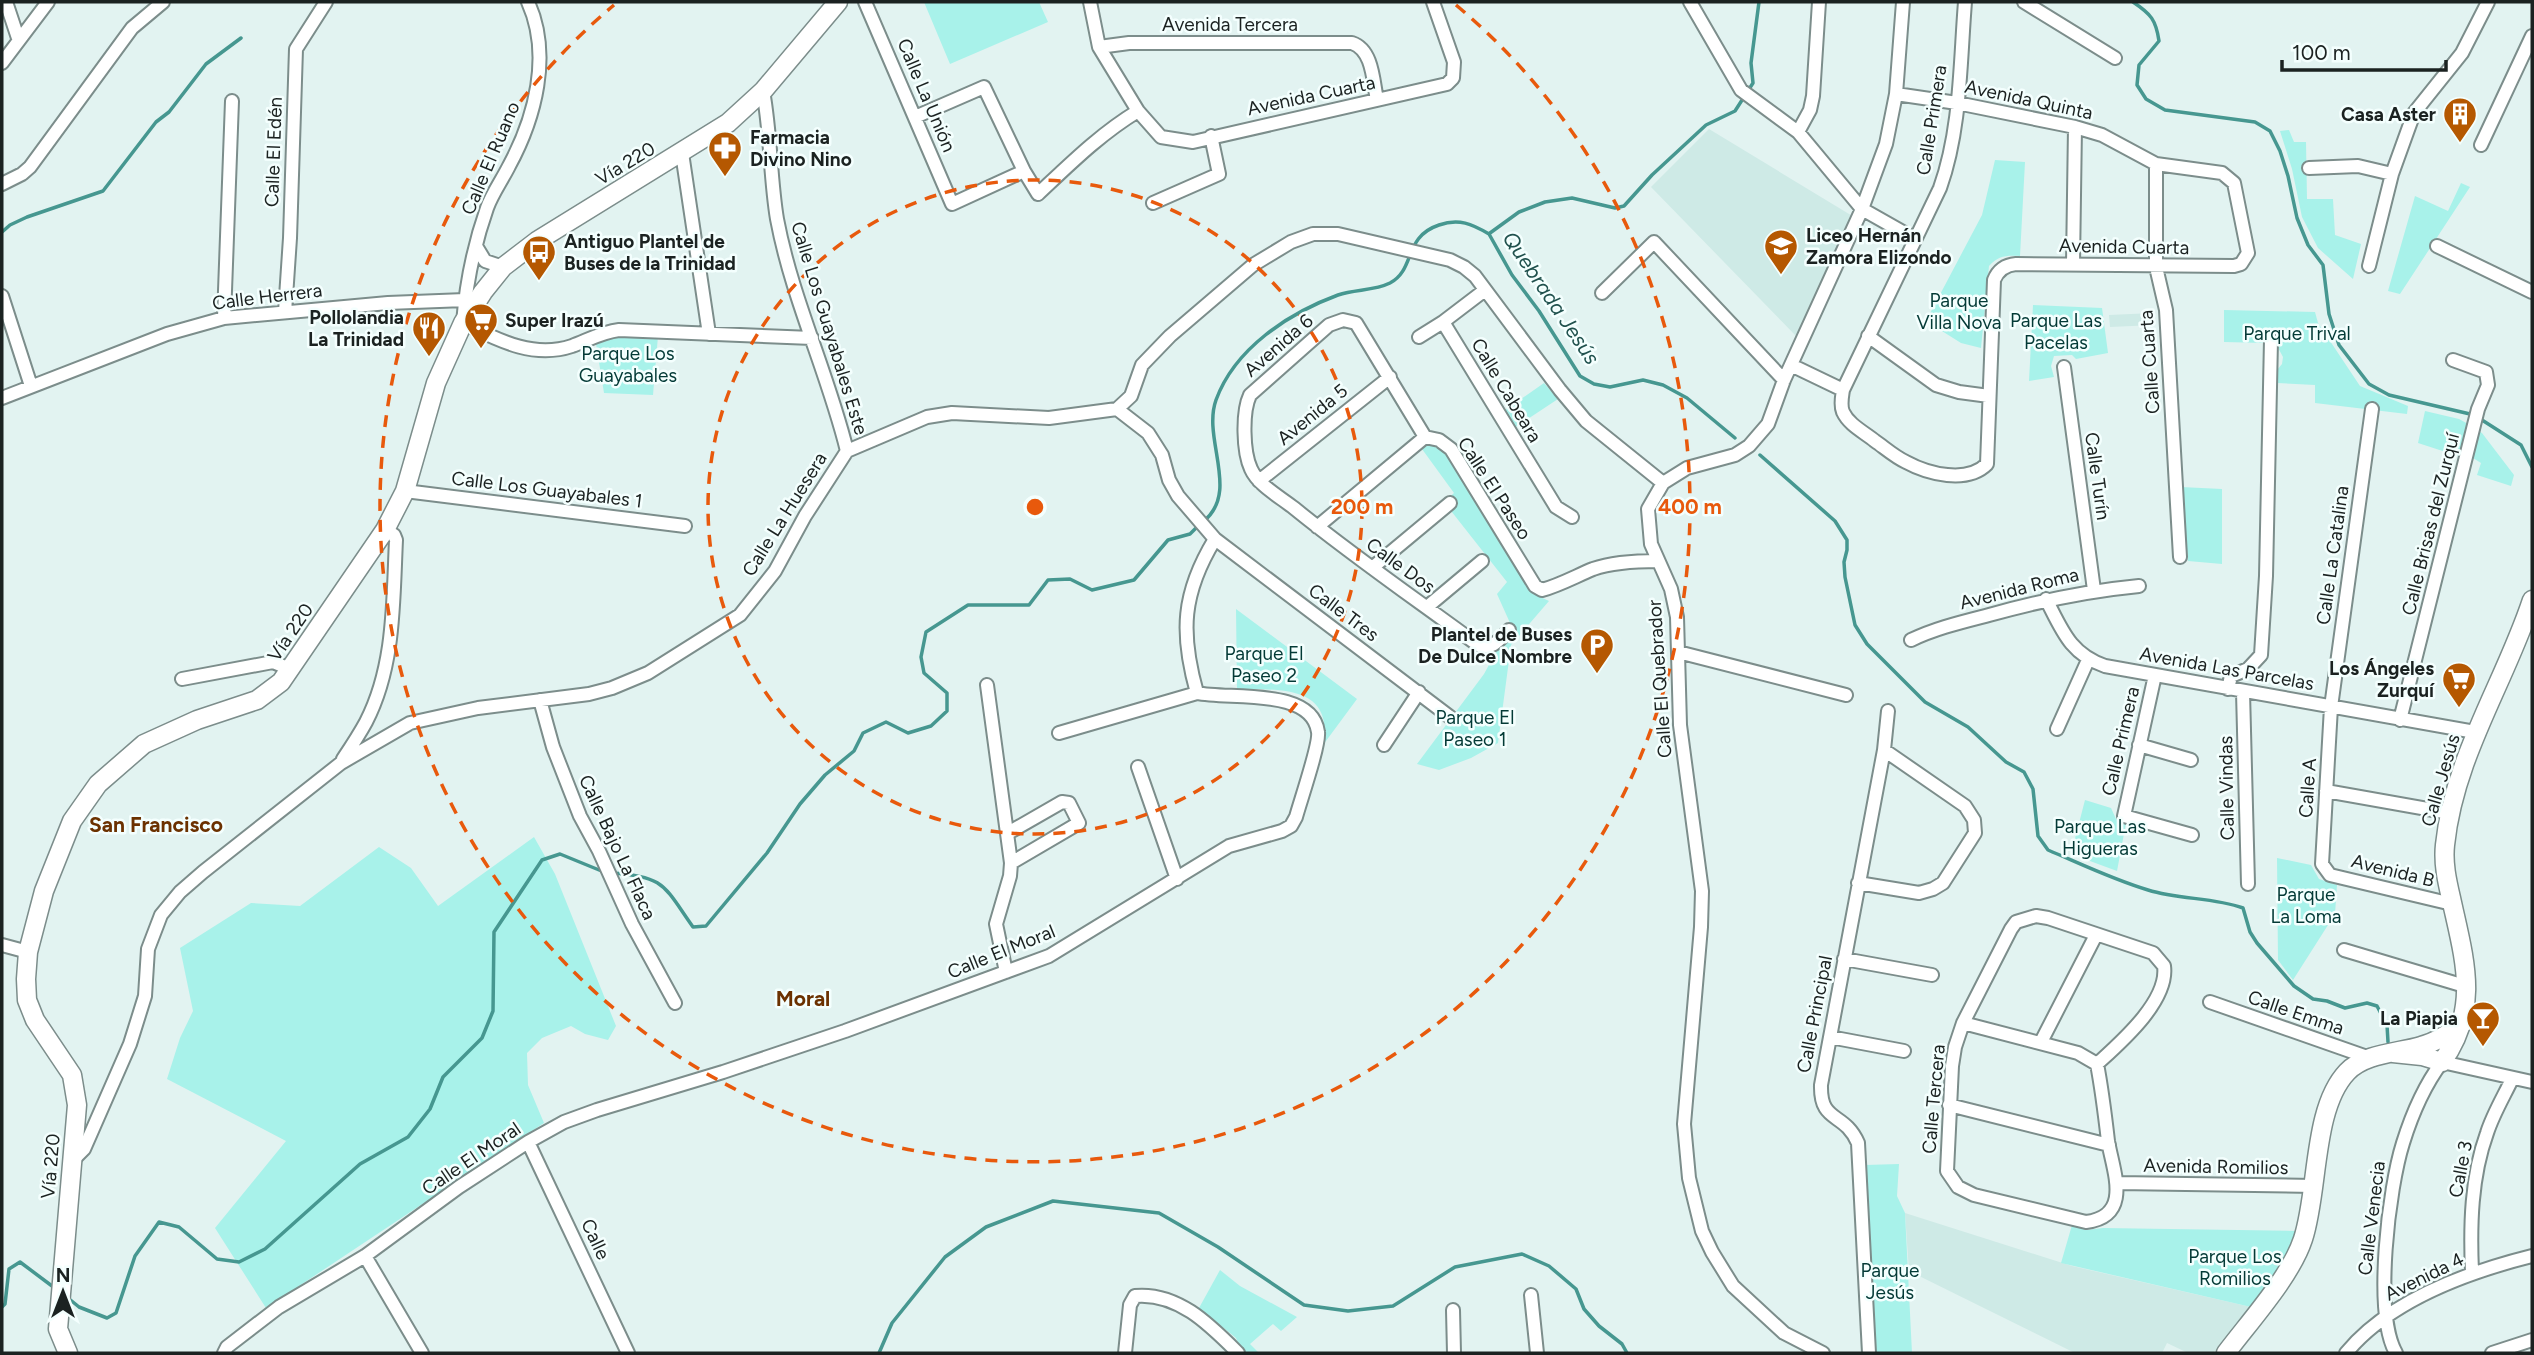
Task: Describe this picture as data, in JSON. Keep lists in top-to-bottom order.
{
  "streets": {
    "main road": ["Vía 220", "Calle Jesús"],
    "street": [
      "Avenida Tercera",
      "Calle La Unión",
      "Avenida Cuarta",
      "Avenida Quinta",
      "Calle Primera",
      "Calle El Edén",
      "Calle El Ruano",
      "Calle Herrera",
      "Calle Los Guayabales Este",
      "Avenida 6",
      "Calle Cuarta",
      "Calle Cabeara",
      "Avenida 5",
      "Calle Turín",
      "Calle El Paseo",
      "Calle Los Guayabales 1",
      "Calle La Huesera",
      "Calle Brisas del Zurquí",
      "Calle La Catalina",
      "Calle Dos",
      "Avenida Roma",
      "Calle Tres",
      "Avenida Las Parcelas",
      "Calle El Quebrador",
      "Calle Vindas",
      "Calle A",
      "Calle Bajo La Flaca",
      "Avenida B",
      "Calle El Moral",
      "Calle Emma",
      "Calle Principal",
      "Calle Tercera",
      "Avenida Romilios",
      "Calle 3",
      "Calle Venecia",
      "Calle",
      "Avenida 4"
    ]
  },
  "crossings": [
    ["Avenida Tercera", "Avenida Cuarta"],
    ["Avenida Cuarta", "Avenida Quinta"],
    ["Avenida Cuarta", "Calle Cuarta"],
    ["Avenida Quinta", "Calle Primera"],
    ["Avenida Quinta", "Calle Cuarta"],
    ["Calle Primera", "Avenida Las Parcelas"],
    ["Calle El Edén", "Calle Herrera"],
    ["Calle El Ruano", "Vía 220"],
    ["Calle El Ruano", "Calle Herrera"],
    ["Vía 220", "Calle Los Guayabales Este"],
    ["Vía 220", "Calle Los Guayabales 1"],
    ["Vía 220", "Calle La Huesera"],
    ["Calle Los Guayabales Este", "Calle La Huesera"],
    ["Avenida 6", "Avenida 5"],
    ["Avenida 6", "Calle Dos"],
    ["Avenida 5", "Calle Dos"],
    ["Calle Turín", "Avenida Roma"],
    ["Calle El Paseo", "Calle El Quebrador"],
    ["Calle La Huesera", "Calle Bajo La Flaca"],
    ["Calle Brisas del Zurquí", "Avenida Las Parcelas"],
    ["Calle La Catalina", "Avenida Las Parcelas"],
    ["Calle La Catalina", "Calle A"],
    ["Avenida Las Parcelas", "Calle Jesús"],
    ["Avenida Las Parcelas", "Calle Vindas"],
    ["Avenida Las Parcelas", "Calle A"],
    ["Calle Jesús", "Avenida B"],
    ["Calle Jesús", "Calle Venecia"],
    ["Calle A", "Avenida B"],
    ["Calle El Moral", "Calle"],
    ["Calle Tercera", "Avenida Romilios"],
    ["Calle 3", "Avenida 4"],
    ["Calle Venecia", "Avenida 4"]
  ],
  "districts": ["San Francisco", "Moral"],
  "water": ["Quebrada Jesús"],
  "parks": [
    "Parque Villa Nova",
    "Parque Las Pacelas",
    "Parque Trival",
    "Parque Los Guayabales",
    "Parque El Paseo 2",
    "Parque El Paseo 1",
    "Parque Las Higueras",
    "Parque La Loma",
    "Parque Los Romilios",
    "Parque Jesús"
  ],
  "places": {
    "building": ["Casa Aster"],
    "pharmacy": ["Farmacia Divino Nino"],
    "school or university": ["Liceo Hernán Zamora Elizondo"],
    "bus stop": ["Antiguo Plantel de Buses de la Trinidad"],
    "supermarket": ["Super Irazú", "Los Ángeles Zurquí"],
    "restaurant": ["Pollolandia La Trinidad"],
    "parking": ["Plantel de Buses De Dulce Nombre"],
    "bar": ["La Piapia"]
  },
  "scale_bar": "100 m",
  "north": "top",
  "rings": ["200 m", "400 m"]
}
